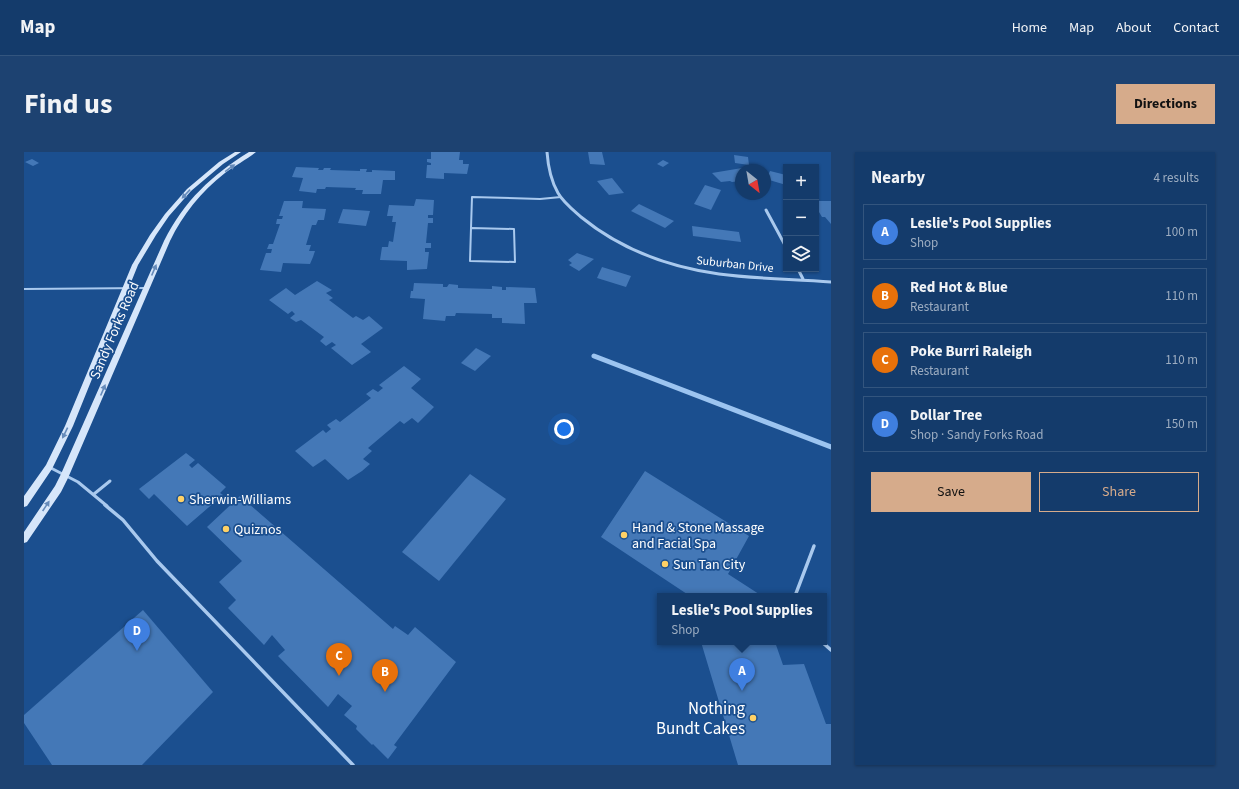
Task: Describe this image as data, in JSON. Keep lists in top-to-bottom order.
{
  "streets": {
    "street": ["Suburban Drive", "Sandy Forks Road"]
  },
  "places": [
    "Sherwin-Williams",
    "Quiznos",
    "Hand & Stone Massage and Facial Spa",
    "Sun Tan City",
    "Nothing Bundt Cakes"
  ],
  "north": "bottom right",
  "page": {
    "header": "Map",
    "nav": [
      "Home",
      "Map",
      "About",
      "Contact"
    ],
    "title": "Find us",
    "buttons": [
      "Directions",
      ["Save", "Share"]
    ],
    "heading": ["Nearby", "4 results"],
    "map_buttons": ["+", "−"],
    "list": [
      {
        "mark": "A",
        "name": "Leslie's Pool Supplies",
        "note": "Shop",
        "value": "100 m"
      },
      {
        "mark": "B",
        "name": "Red Hot & Blue",
        "note": "Restaurant",
        "value": "110 m"
      },
      {
        "mark": "C",
        "name": "Poke Burri Raleigh",
        "note": "Restaurant",
        "value": "110 m"
      },
      {
        "mark": "D",
        "name": "Dollar Tree",
        "note": "Shop · Sandy Forks Road",
        "value": "150 m"
      }
    ],
    "popup": ["Leslie's Pool Supplies", "Shop"],
    "pins": [
      "D",
      "C",
      "A",
      "B"
    ]
  }
}
